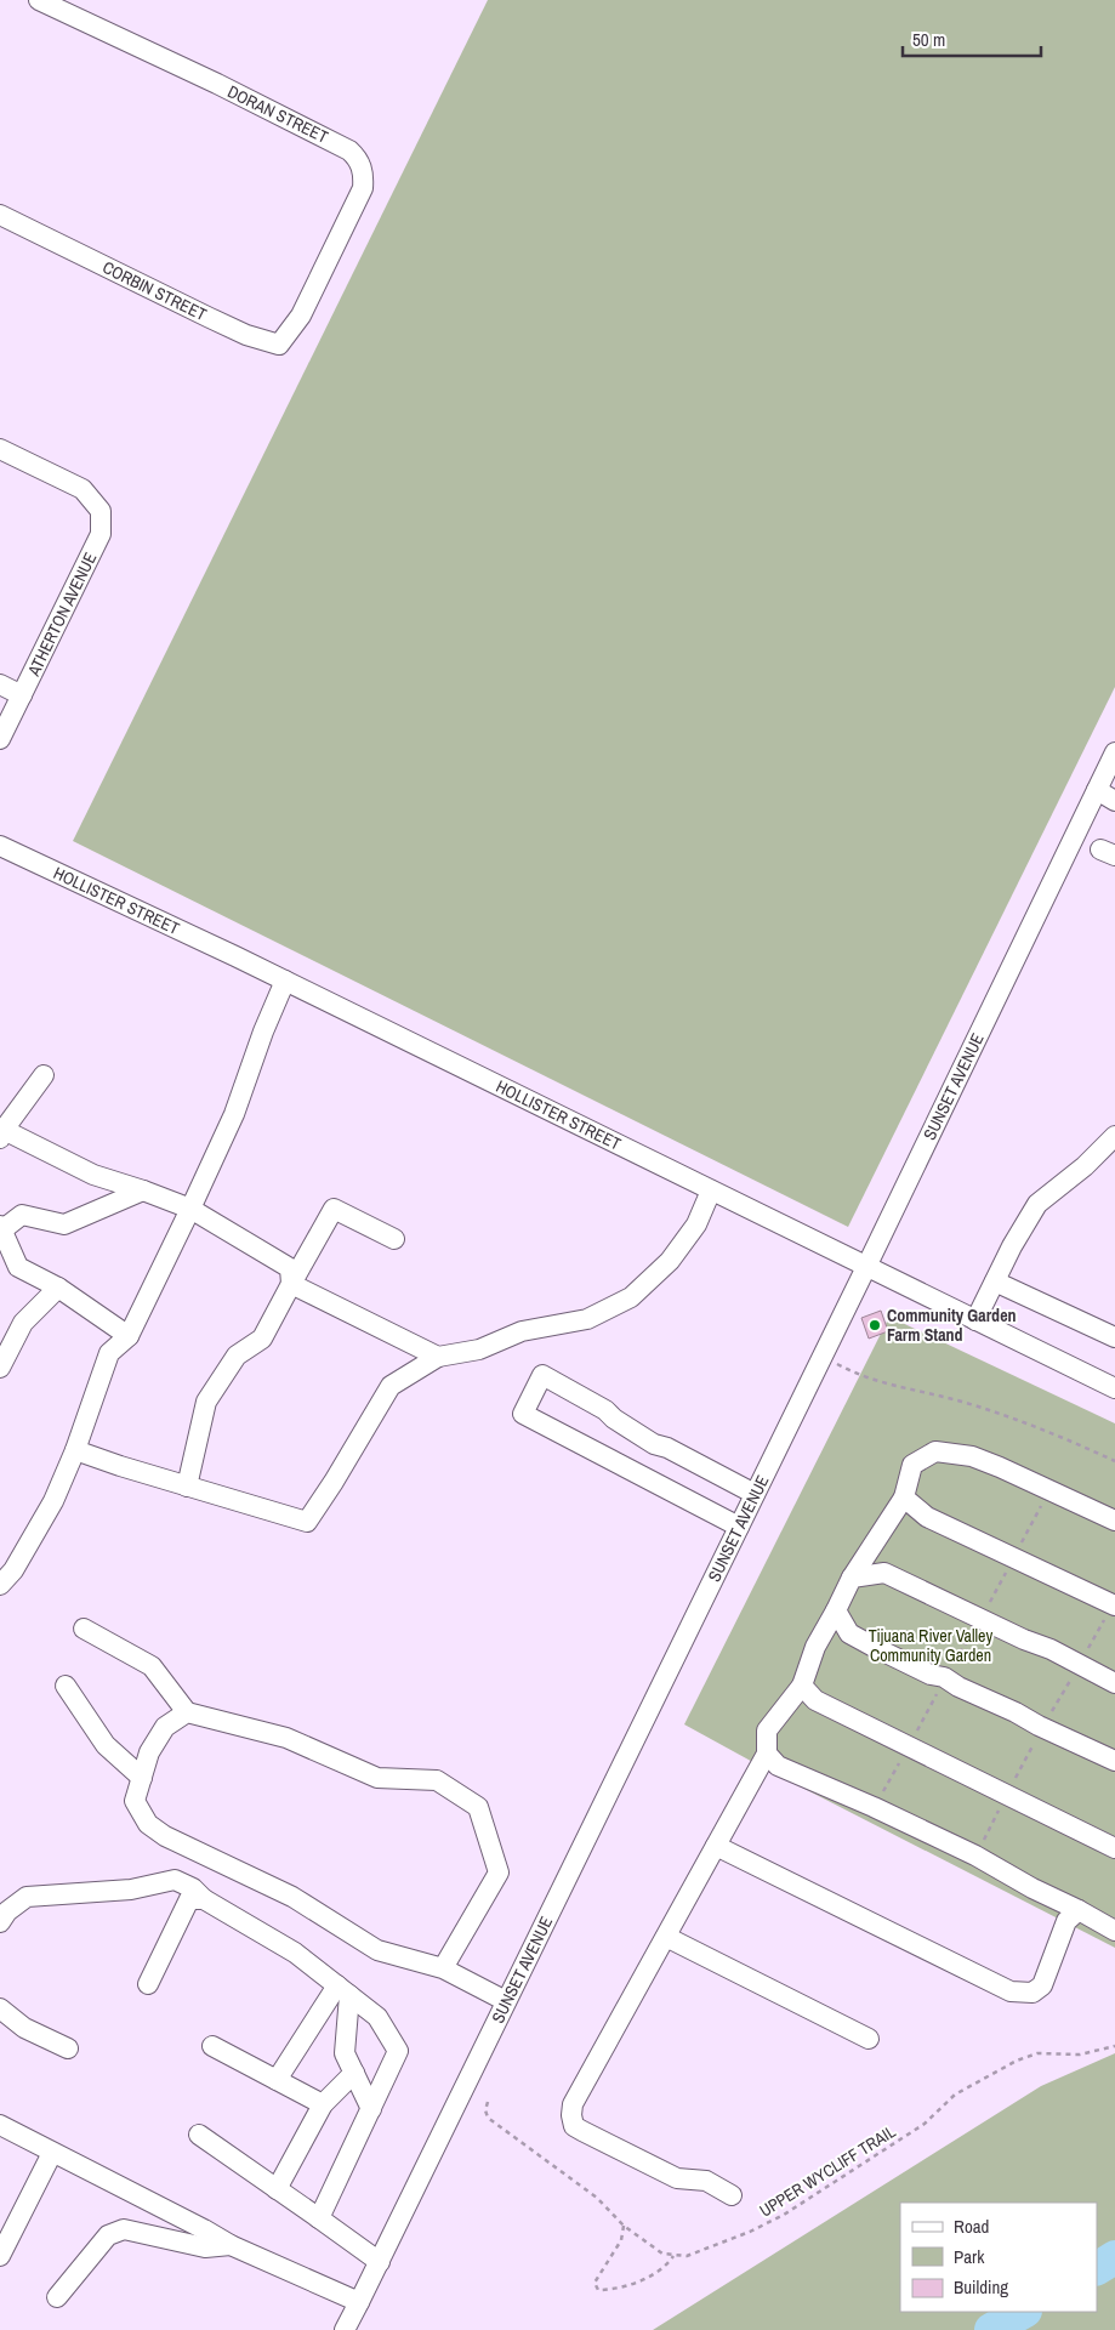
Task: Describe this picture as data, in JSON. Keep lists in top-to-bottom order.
{
  "streets": {
    "street": [
      "DORAN STREET",
      "CORBIN STREET",
      "ATHERTON AVENUE",
      "HOLLISTER STREET",
      "SUNSET AVENUE"
    ],
    "path": ["UPPER WYCLIFF TRAIL"]
  },
  "crossings": [
    ["DORAN STREET", "CORBIN STREET"],
    ["HOLLISTER STREET", "SUNSET AVENUE"]
  ],
  "parks": ["Tijuana River Valley Community Garden"],
  "places": ["Community Garden Farm Stand"],
  "legend": ["Road", "Park", "Building"],
  "scale_bar": "50 m"
}
